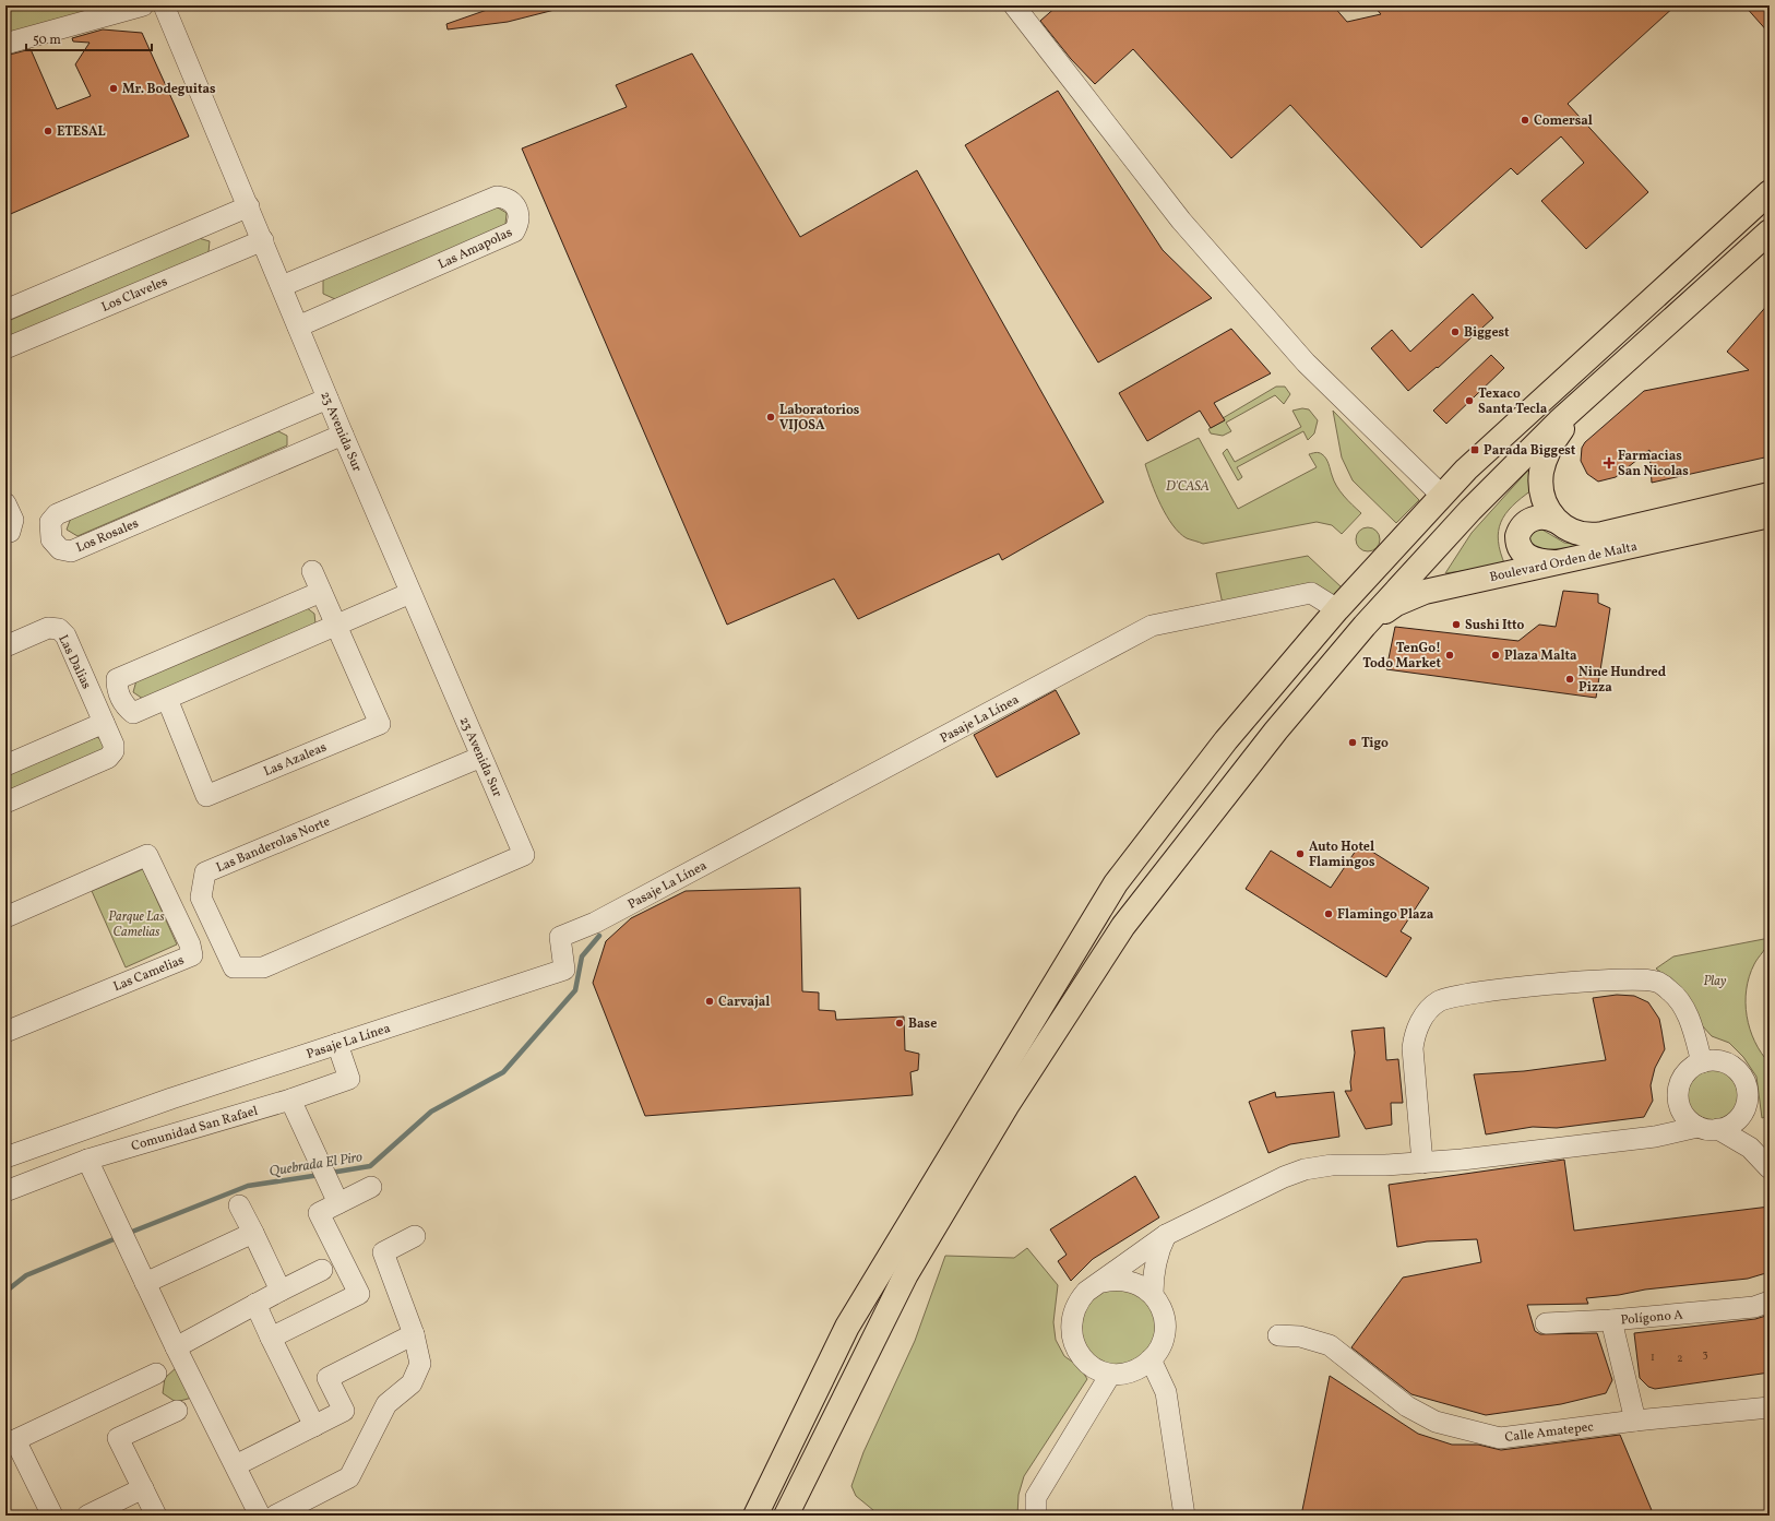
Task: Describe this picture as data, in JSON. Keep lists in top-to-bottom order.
{
  "streets": {
    "highway": ["Boulevard Orden de Malta"],
    "street": [
      "Las Amapolas",
      "Los Claveles",
      "23 Avenida Sur",
      "Los Rosales",
      "Las Dalias",
      "Pasaje La Línea",
      "Las Azaleas",
      "Las Banderolas Norte",
      "Las Camelias",
      "Comunidad San Rafael",
      "Polígono A",
      "Calle Amatepec"
    ]
  },
  "crossings": [
    ["Las Amapolas", "23 Avenida Sur"],
    ["Los Claveles", "23 Avenida Sur"],
    ["23 Avenida Sur", "Los Rosales"],
    ["23 Avenida Sur", "Las Banderolas Norte"],
    ["Pasaje La Línea", "Comunidad San Rafael"],
    ["Polígono A", "Calle Amatepec"]
  ],
  "water": ["Quebrada El Piro"],
  "parks": ["D'CASA", "Parque Las Camelias", "Play"],
  "places": {
    "other": [
      "Mr. Bodeguitas",
      "Comersal",
      "ETESAL",
      "Biggest",
      "Texaco Santa Tecla",
      "Laboratorios VIJOSA",
      "Sushi Itto",
      "TenGo! Todo Market",
      "Plaza Malta",
      "Nine Hundred Pizza",
      "Tigo",
      "Auto Hotel Flamingos",
      "Flamingo Plaza",
      "Carvajal",
      "Base"
    ],
    "transit": ["Parada Biggest"],
    "health": ["Farmacias San Nicolas"]
  },
  "house_numbers": ["3", "1", "2"],
  "scale_bar": "50 m"
}
